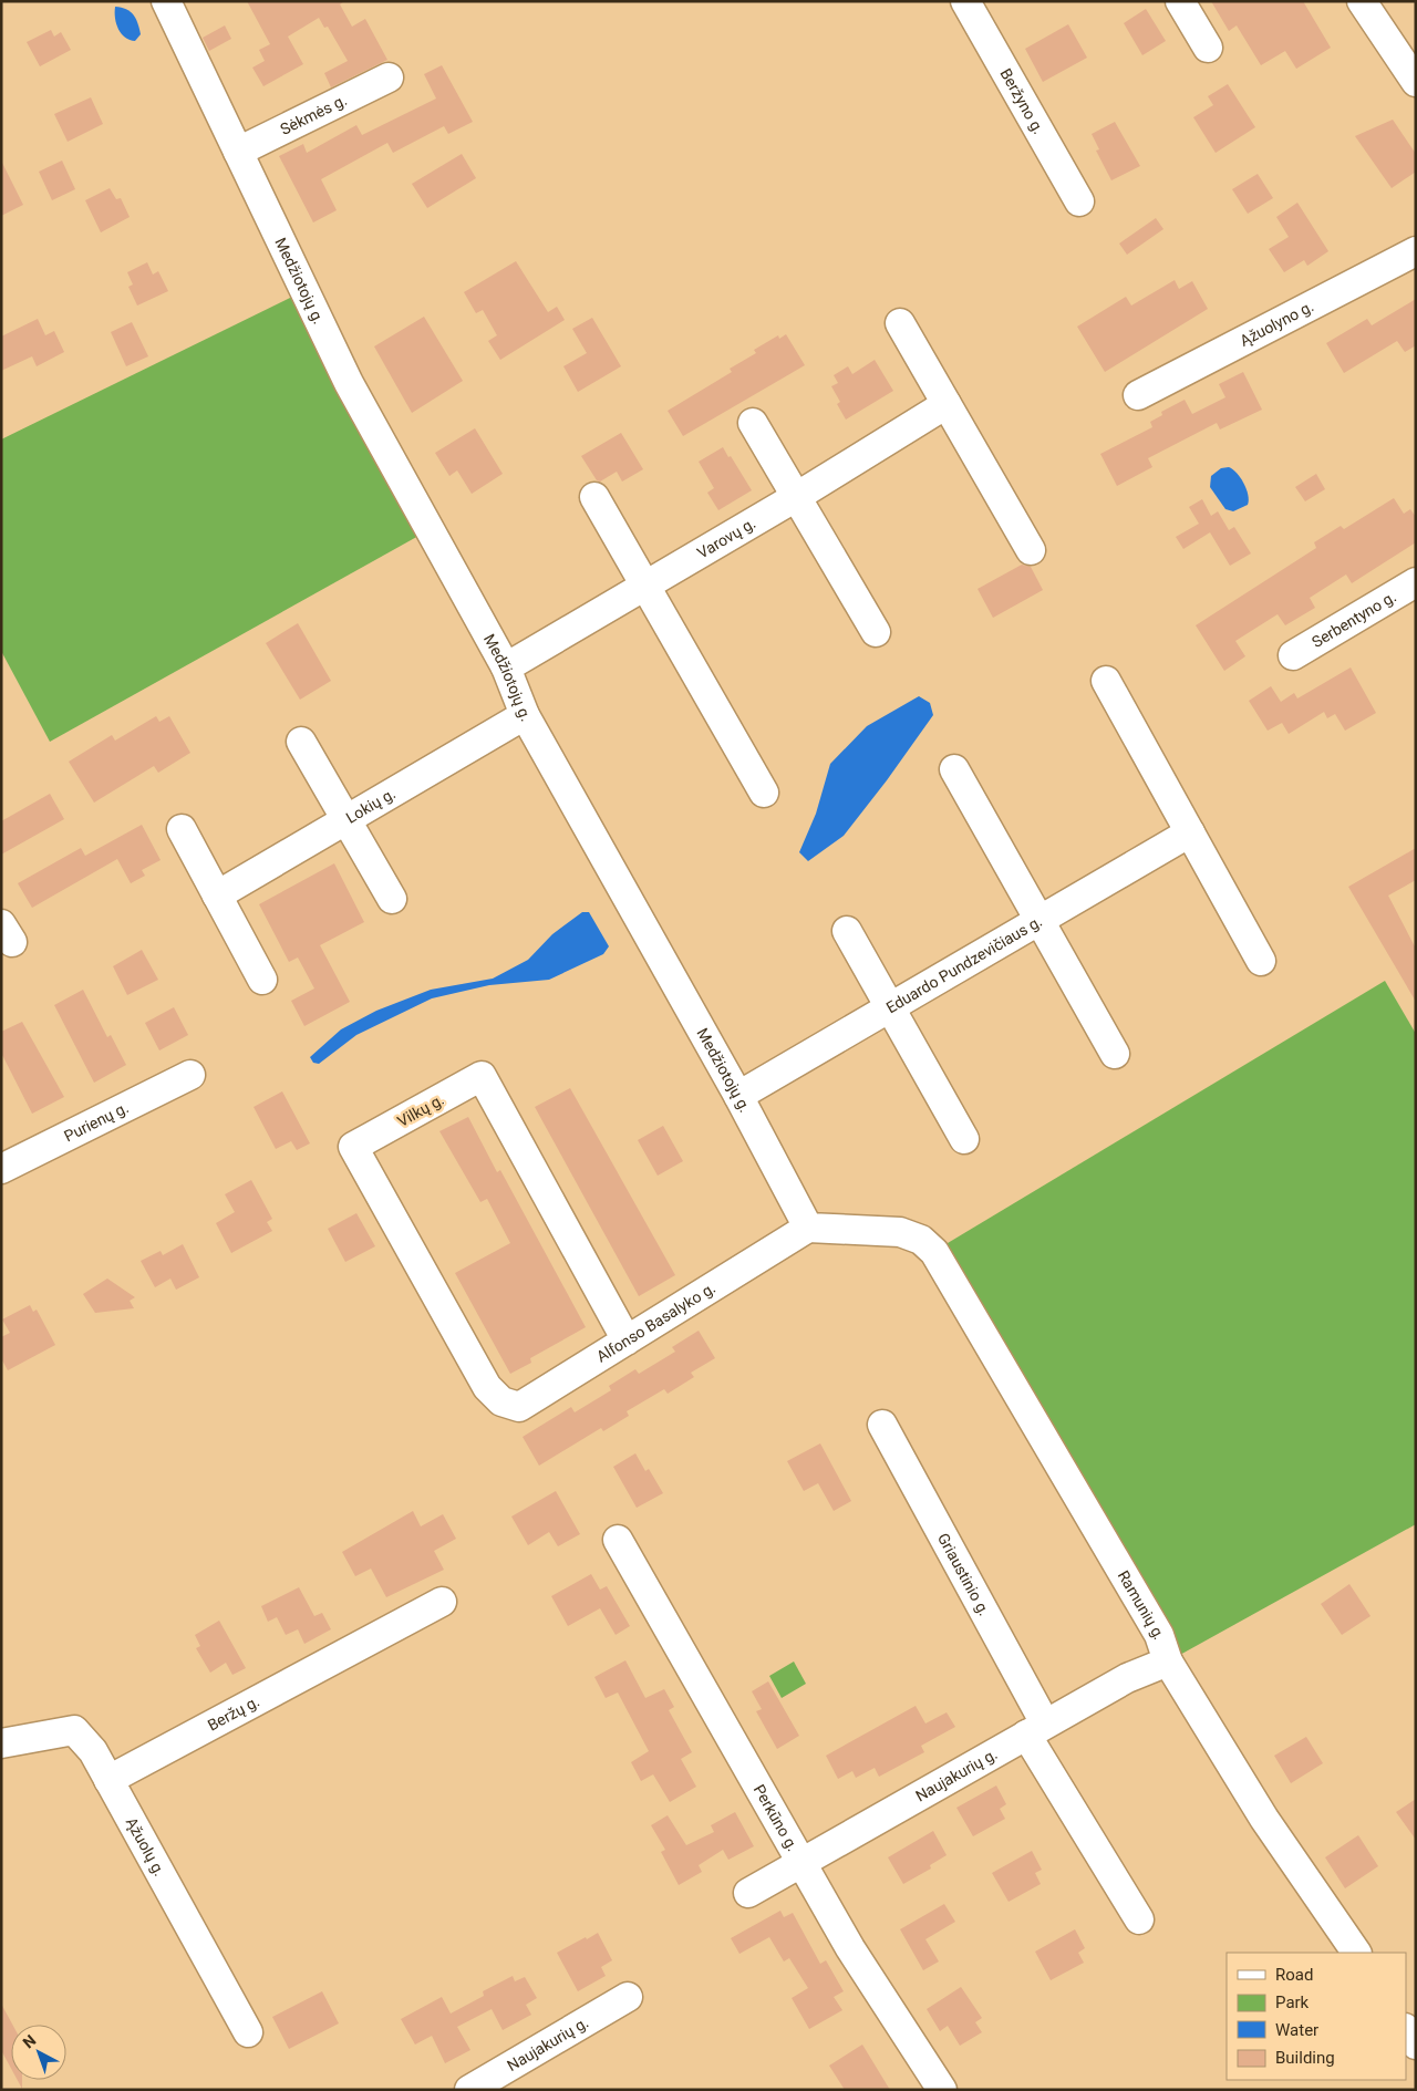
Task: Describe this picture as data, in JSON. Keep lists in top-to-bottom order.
{
  "streets": {
    "street": [
      "Beržyno g.",
      "Sėkmės g.",
      "Medžiotojų g.",
      "Ąžuolyno g.",
      "Varovų g.",
      "Serbentyno g.",
      "Lokių g.",
      "Eduardo Pundzevičiaus g.",
      "Vilkų g.",
      "Purienų g.",
      "Alfonso Basalyko g.",
      "Griaustinio g.",
      "Ramunių g.",
      "Beržų g.",
      "Naujakurių g.",
      "Perkūno g.",
      "Ąžuolų g."
    ]
  },
  "crossings": [
    ["Sėkmės g.", "Medžiotojų g."],
    ["Medžiotojų g.", "Varovų g."],
    ["Medžiotojų g.", "Lokių g."],
    ["Medžiotojų g.", "Eduardo Pundzevičiaus g."],
    ["Medžiotojų g.", "Alfonso Basalyko g."],
    ["Medžiotojų g.", "Ramunių g."],
    ["Vilkų g.", "Alfonso Basalyko g."],
    ["Alfonso Basalyko g.", "Ramunių g."],
    ["Griaustinio g.", "Naujakurių g."],
    ["Ramunių g.", "Naujakurių g."],
    ["Beržų g.", "Ąžuolų g."],
    ["Naujakurių g.", "Perkūno g."]
  ],
  "legend": [
    "Road",
    "Park",
    "Water",
    "Building"
  ],
  "north": "top left"
}
